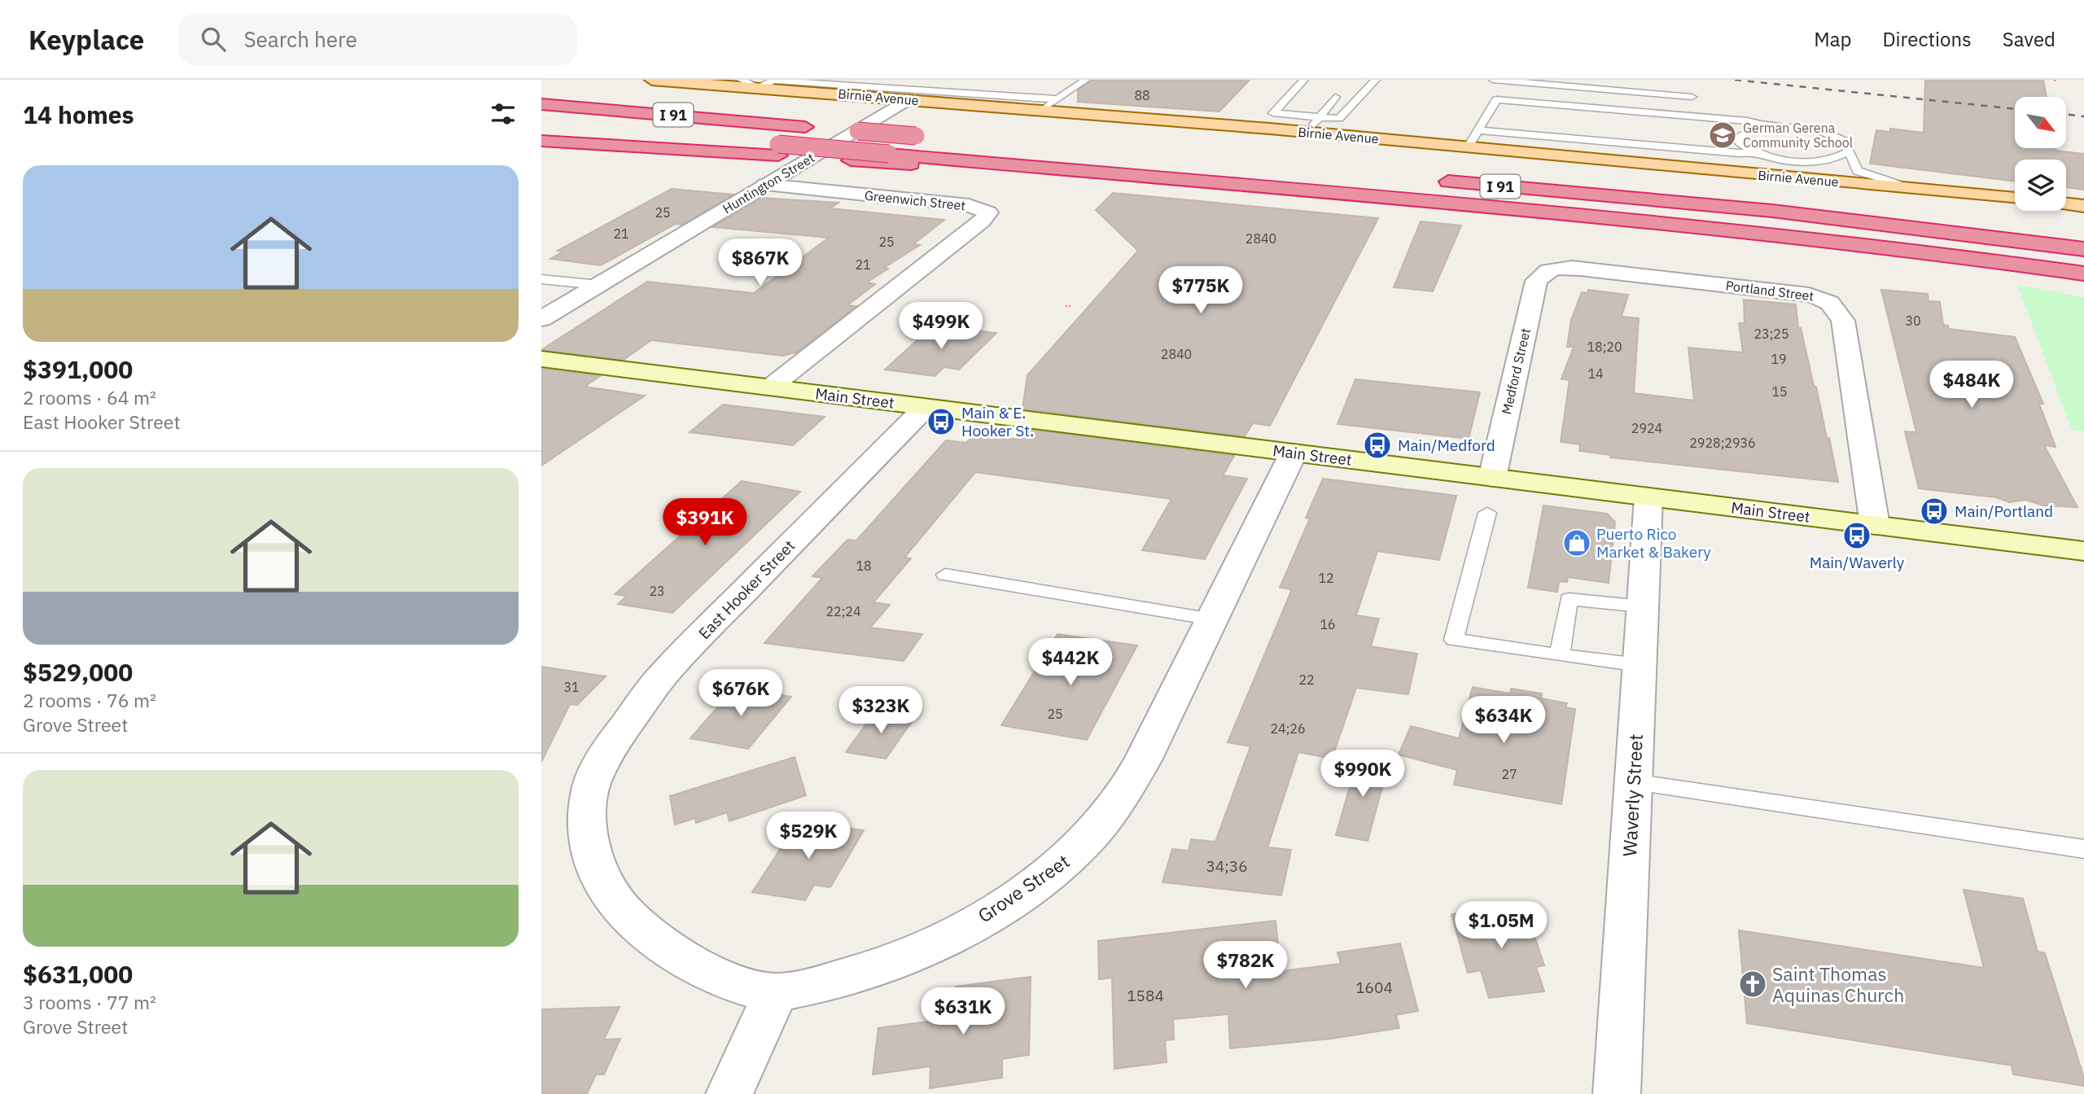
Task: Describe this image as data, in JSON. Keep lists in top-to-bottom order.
{
  "streets": {
    "highway": ["I 91"],
    "main road": ["Birnie Avenue", "Main Street"],
    "street": [
      "Huntington Street",
      "Greenwich Street",
      "Portland Street",
      "Medford Street",
      "East Hooker Street",
      "Waverly Street",
      "Grove Street"
    ]
  },
  "crossings": [
    ["Birnie Avenue", "Huntington Street"],
    ["Huntington Street", "Greenwich Street"],
    ["Greenwich Street", "Main Street"],
    ["Portland Street", "Medford Street"],
    ["Portland Street", "Main Street"],
    ["Medford Street", "Main Street"],
    ["Main Street", "East Hooker Street"],
    ["Main Street", "Waverly Street"],
    ["Main Street", "Grove Street"],
    ["East Hooker Street", "Grove Street"]
  ],
  "places": {
    "school or university": ["German Gerena Community School"],
    "bus stop": [
      "Main & E. Hooker St.",
      "Main/Medford",
      "Main/Portland",
      "Main/Waverly"
    ],
    "shop": ["Puerto Rico Market & Bakery"],
    "church": ["Saint Thomas Aquinas Church"]
  },
  "house_numbers": [
    "88",
    "25",
    "21",
    "2840",
    "25",
    "21",
    "30",
    "23;25",
    "18;20",
    "2840",
    "19",
    "14",
    "15",
    "2924",
    "2928;2936",
    "18",
    "12",
    "23",
    "22;24",
    "16",
    "22",
    "31",
    "25",
    "24;26",
    "27",
    "34;36",
    "1604",
    "1584"
  ],
  "north": "bottom right",
  "page": {
    "header": "Keyplace",
    "search": "Search here",
    "nav": ["Map", "Directions", "Saved"],
    "heading": "14 homes",
    "list": [
      {
        "name": "$391,000",
        "note": "2 rooms · 64 m² · East Hooker Street"
      },
      {
        "name": "$529,000",
        "note": "2 rooms · 76 m² · Grove Street"
      },
      {
        "name": "$631,000",
        "note": "3 rooms · 77 m² · Grove Street"
      }
    ],
    "price": [
      "$867K",
      "$775K",
      "$499K",
      "$484K",
      "$391K",
      "$442K",
      "$676K",
      "$323K",
      "$634K",
      "$990K",
      "$529K",
      "$1.05M",
      "$782K",
      "$631K"
    ]
  }
}
